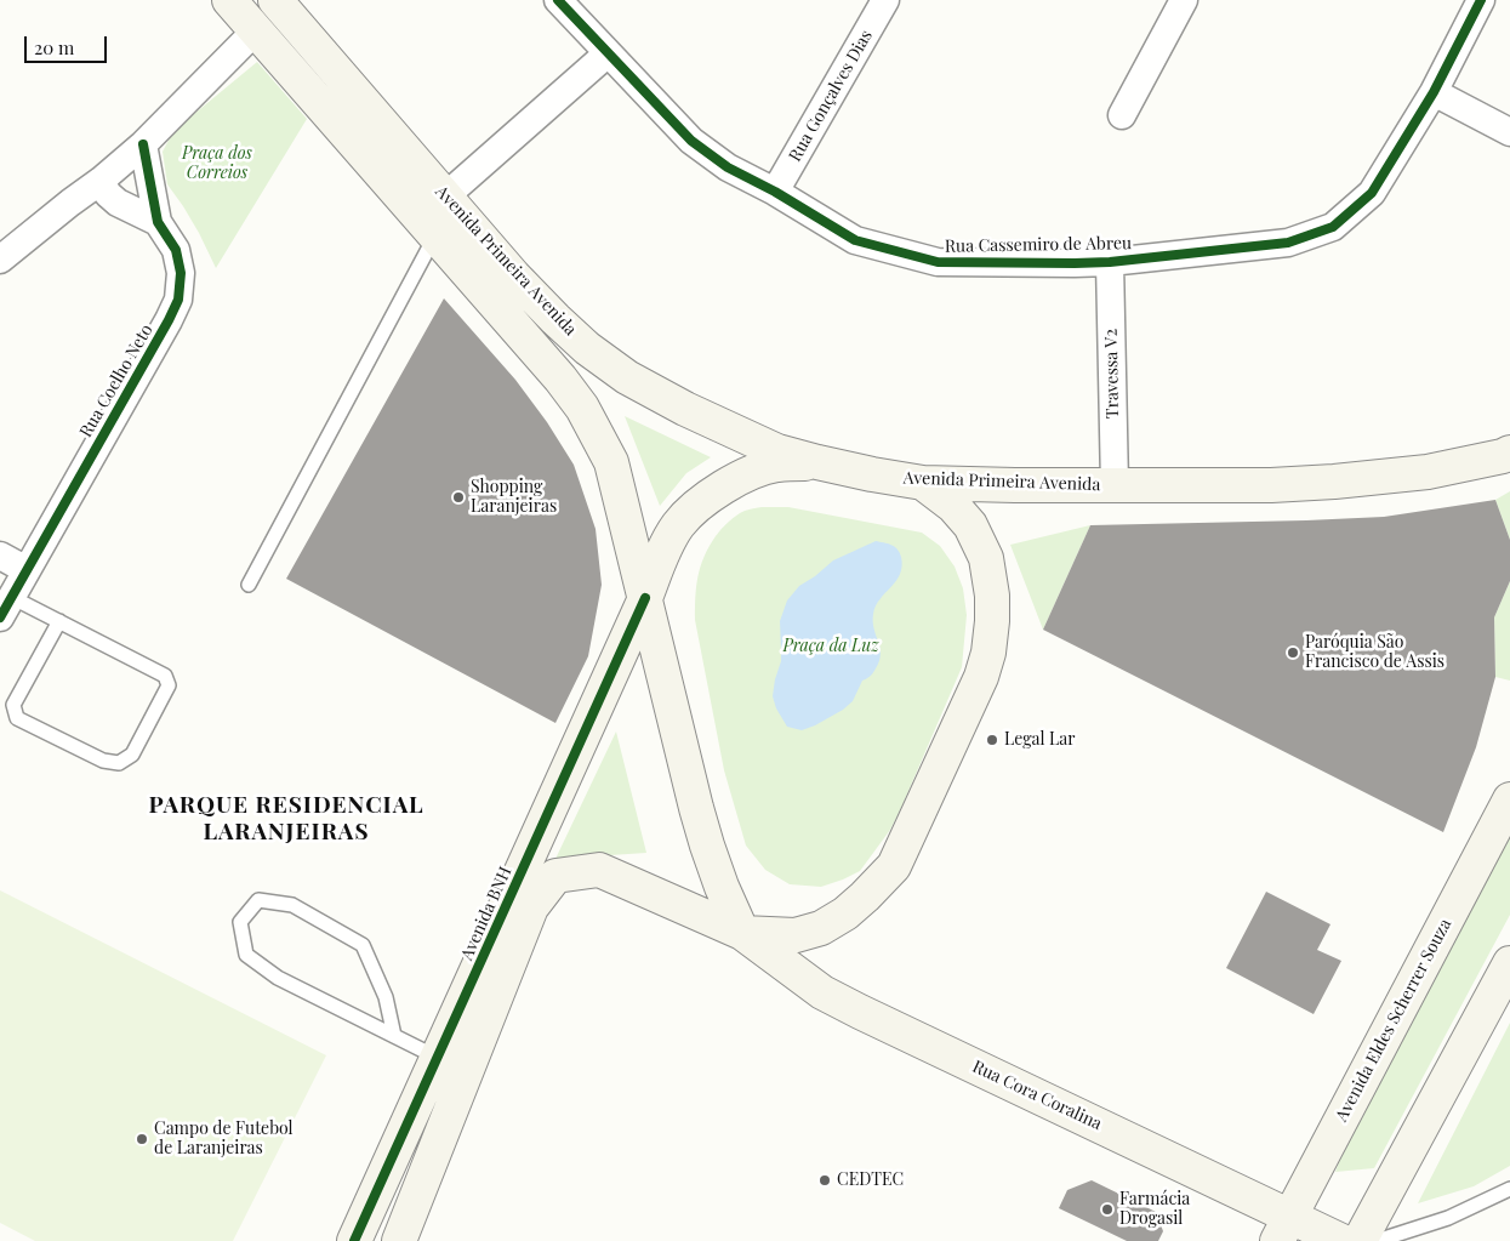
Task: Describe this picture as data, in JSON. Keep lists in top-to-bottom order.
{
  "streets": {
    "main road": [
      "Avenida Primeira Avenida",
      "Avenida BNH",
      "Avenida Eldes Scherrer Souza",
      "Rua Cora Coralina"
    ],
    "street": [
      "Rua Gonçalves Dias",
      "Rua Cassemiro de Abreu",
      "Travessa V2",
      "Rua Coelho Neto"
    ]
  },
  "crossings": [
    ["Rua Gonçalves Dias", "Rua Cassemiro de Abreu"],
    ["Rua Cassemiro de Abreu", "Travessa V2"],
    ["Avenida Primeira Avenida", "Travessa V2"],
    ["Avenida Primeira Avenida", "Avenida BNH"],
    ["Avenida Primeira Avenida", "Rua Cora Coralina"],
    ["Avenida Eldes Scherrer Souza", "Rua Cora Coralina"]
  ],
  "districts": ["PARQUE RESIDENCIAL LARANJEIRAS"],
  "parks": ["Praça dos Correios", "Praça da Luz"],
  "places": [
    "Shopping Laranjeiras",
    "Paróquia São Francisco de Assis",
    "Legal Lar",
    "Campo de Futebol de Laranjeiras",
    "CEDTEC",
    "Farmácia Drogasil"
  ],
  "scale_bar": "20 m"
}
